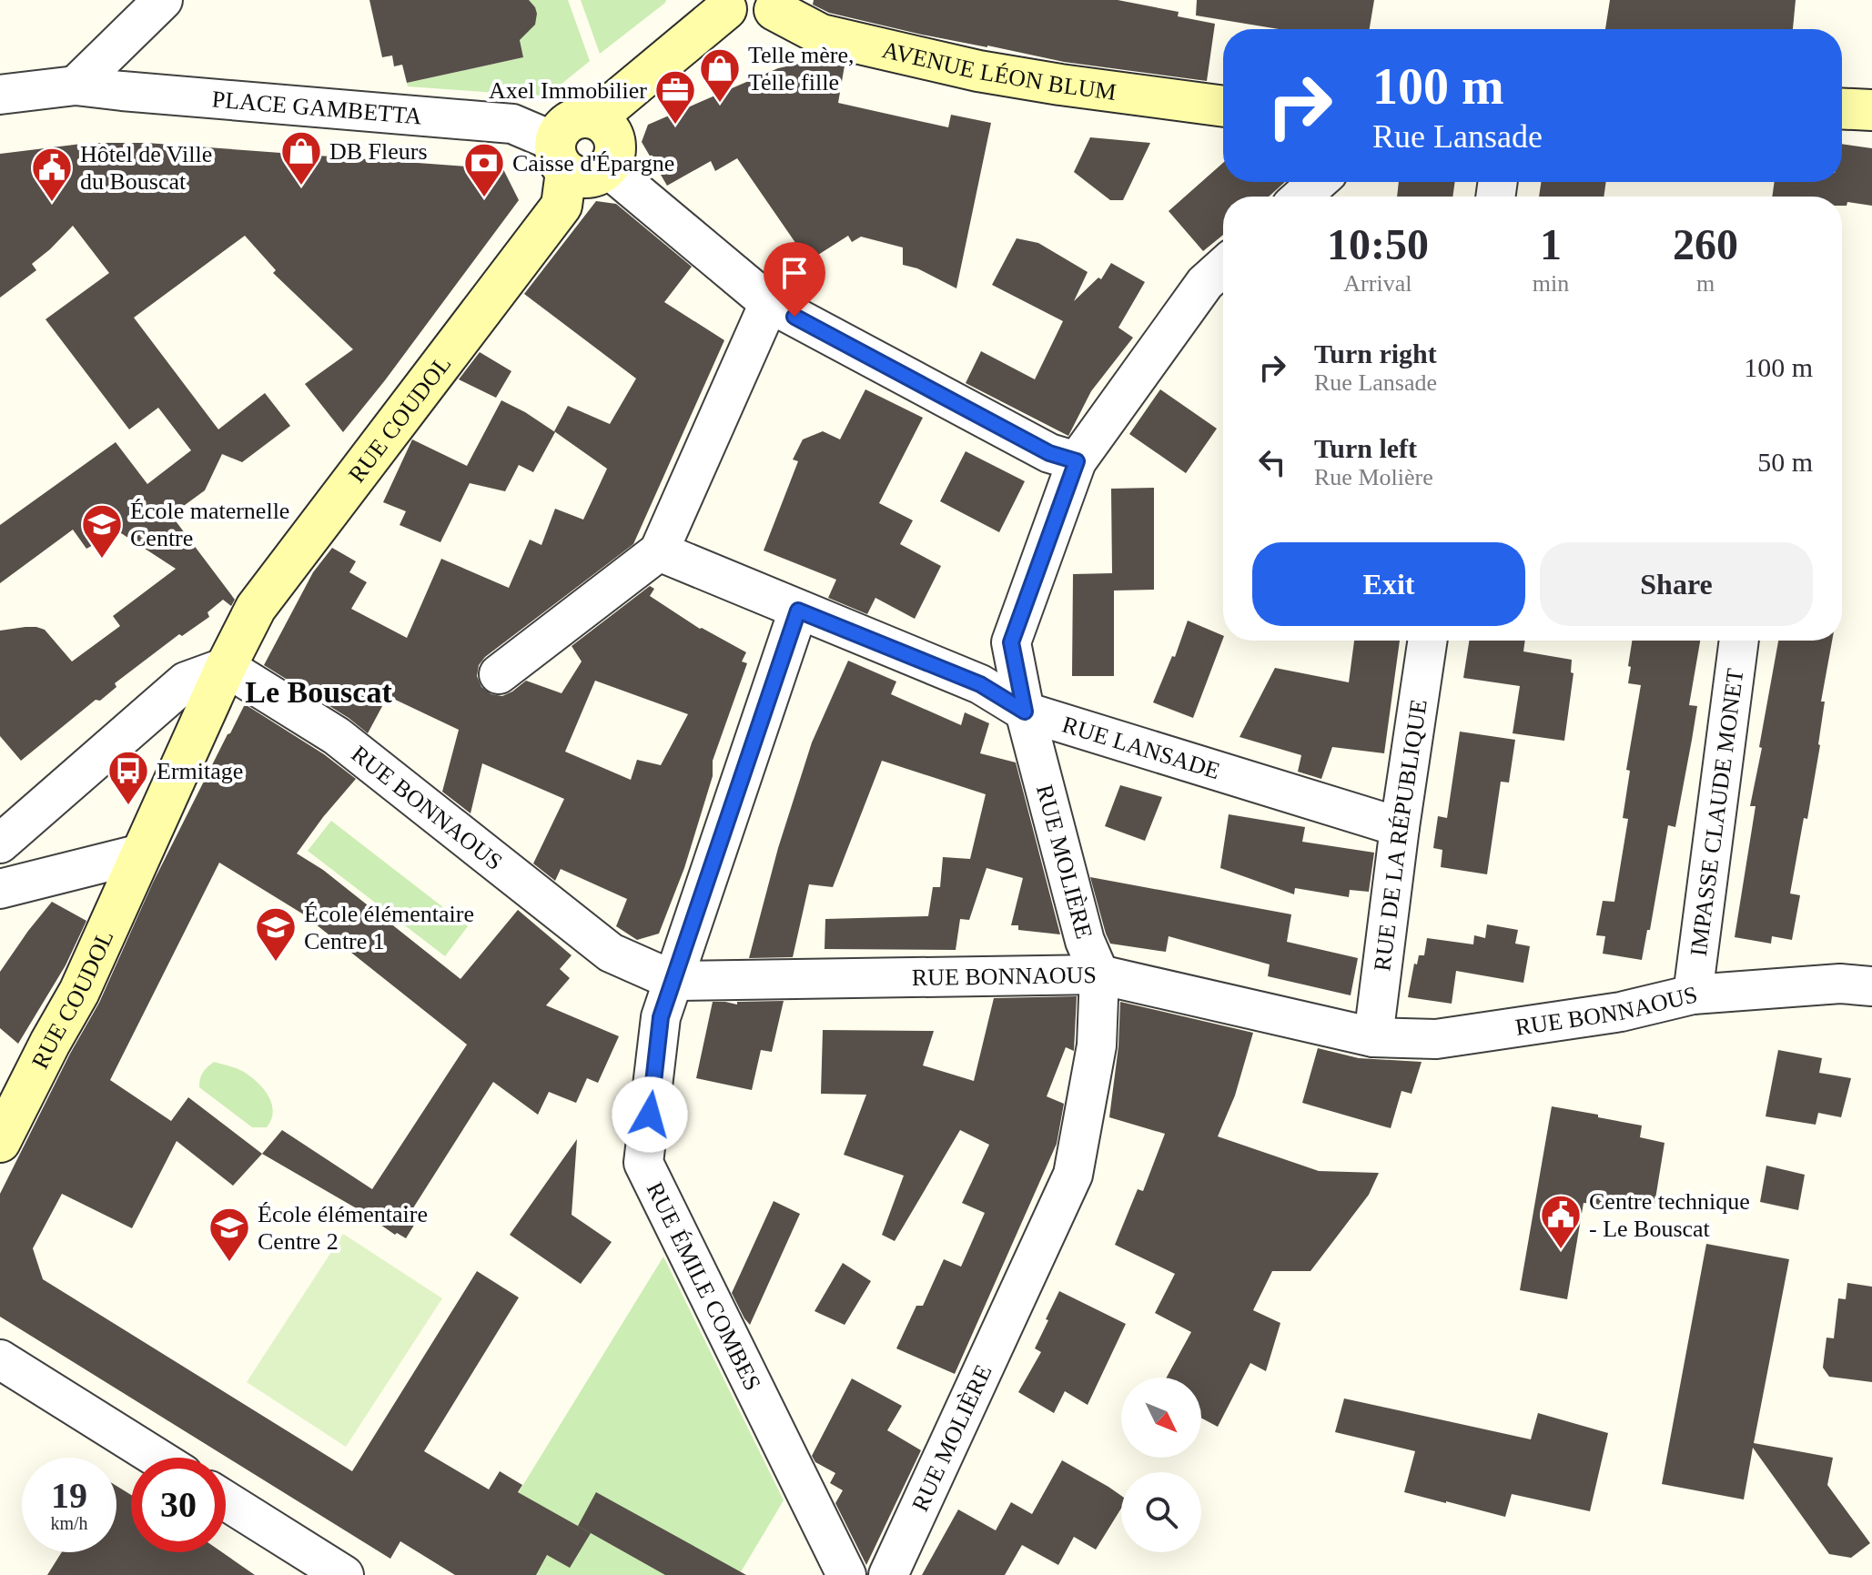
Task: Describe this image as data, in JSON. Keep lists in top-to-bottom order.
{
  "streets": {
    "street": [
      "AVENUE LÉON BLUM",
      "PLACE GAMBETTA",
      "RUE COUDOL",
      "RUE LANSADE",
      "RUE BONNAOUS",
      "IMPASSE CLAUDE MONET",
      "RUE DE LA RÉPUBLIQUE",
      "RUE MOLIÈRE",
      "RUE ÉMILE COMBES"
    ]
  },
  "crossings": [
    ["PLACE GAMBETTA", "RUE COUDOL"],
    ["RUE COUDOL", "RUE BONNAOUS"],
    ["RUE LANSADE", "RUE DE LA RÉPUBLIQUE"],
    ["RUE LANSADE", "RUE MOLIÈRE"],
    ["RUE LANSADE", "RUE ÉMILE COMBES"],
    ["RUE BONNAOUS", "IMPASSE CLAUDE MONET"],
    ["RUE BONNAOUS", "RUE DE LA RÉPUBLIQUE"],
    ["RUE BONNAOUS", "RUE MOLIÈRE"],
    ["RUE BONNAOUS", "RUE ÉMILE COMBES"]
  ],
  "districts": ["Le Bouscat"],
  "places": {
    "shop": ["Telle mère, Telle fille", "DB Fleurs"],
    "office": ["Axel Immobilier"],
    "bank": ["Caisse d'Épargne"],
    "public building": ["Hôtel de Ville du Bouscat", "Centre technique - Le Bouscat"],
    "school or university": ["École maternelle Centre", "École élémentaire Centre 1", "École élémentaire Centre 2"],
    "bus stop": ["Ermitage"]
  },
  "north": "bottom right",
  "page": {
    "turn": ["100 m", "Rue Lansade"],
    "eta": [
      "10:50",
      "Arrival",
      "1",
      "min",
      "260",
      "m"
    ],
    "list": [
      {
        "name": "Turn right",
        "note": "Rue Lansade",
        "value": "100 m"
      },
      {
        "name": "Turn left",
        "note": "Rue Molière",
        "value": "50 m"
      }
    ],
    "buttons": ["Exit", "Share"],
    "speed": "19 km/h",
    "limit": "30"
  }
}
